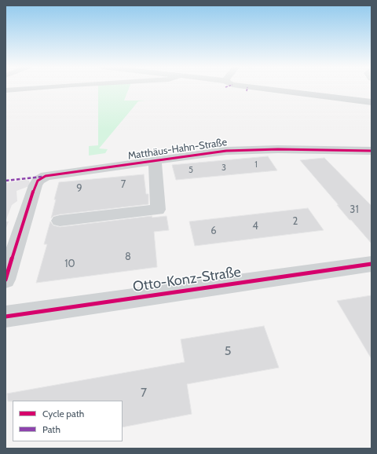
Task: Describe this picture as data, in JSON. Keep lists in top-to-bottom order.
{
  "streets": {
    "street": ["Matthäus-Hahn-Straße", "Otto-Konz-Straße"]
  },
  "house_numbers": [
    "1",
    "3",
    "5",
    "7",
    "9",
    "31",
    "2",
    "4",
    "6",
    "8",
    "10",
    "5",
    "7"
  ],
  "legend": ["Cycle path", "Path"]
}
